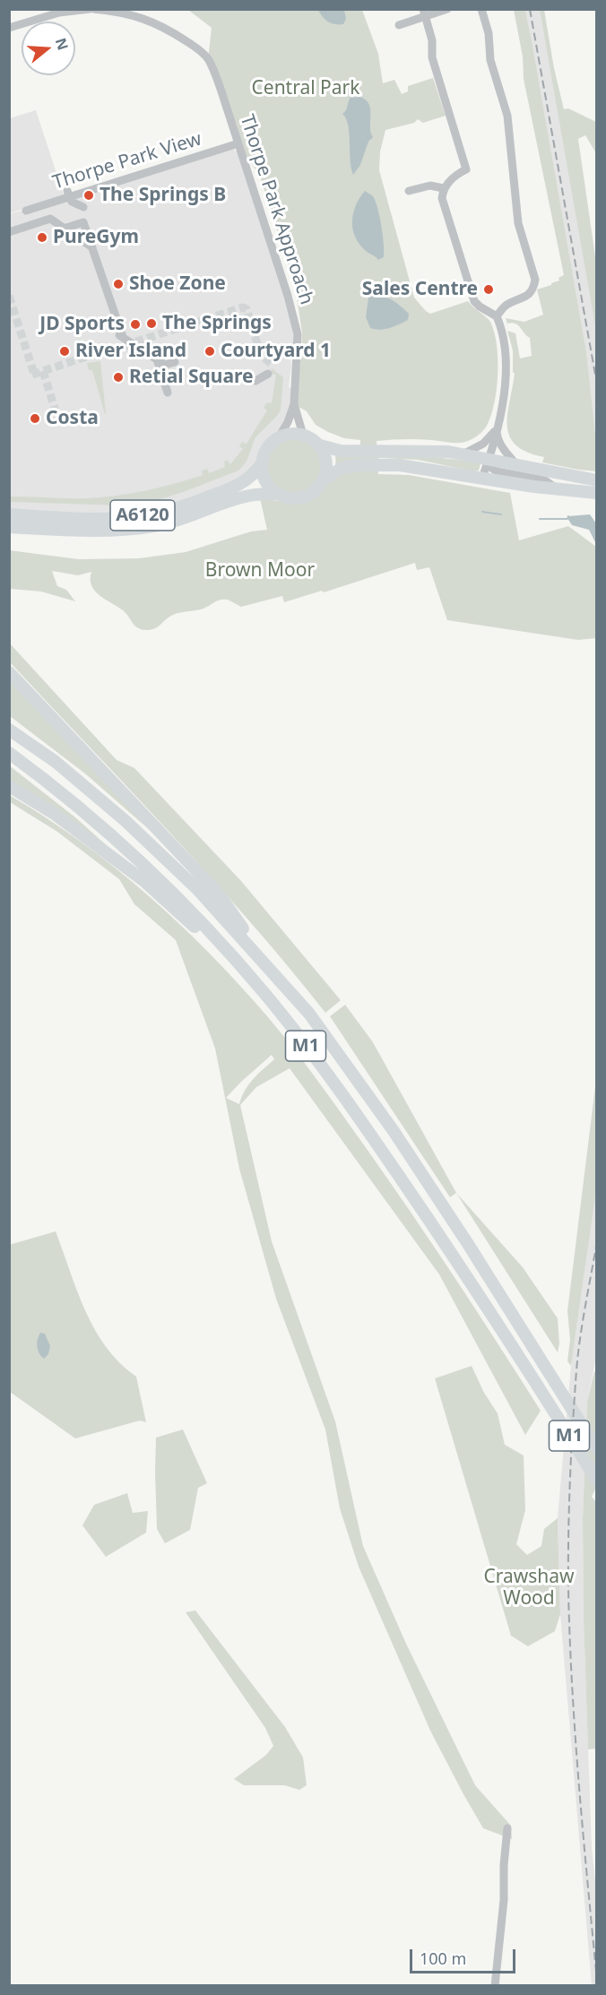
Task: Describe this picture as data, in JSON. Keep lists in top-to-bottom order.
{
  "streets": {
    "highway": ["A6120", "M1"],
    "street": ["Thorpe Park View", "Thorpe Park Approach"]
  },
  "crossings": [
    ["Thorpe Park View", "Thorpe Park Approach"],
    ["Thorpe Park Approach", "A6120"]
  ],
  "parks": ["Central Park", "Brown Moor", "Crawshaw Wood"],
  "places": [
    "The Springs B",
    "PureGym",
    "Shoe Zone",
    "Sales Centre",
    "The Springs",
    "JD Sports",
    "River Island",
    "Courtyard 1",
    "Retial Square",
    "Costa"
  ],
  "scale_bar": "100 m",
  "north": "right"
}
